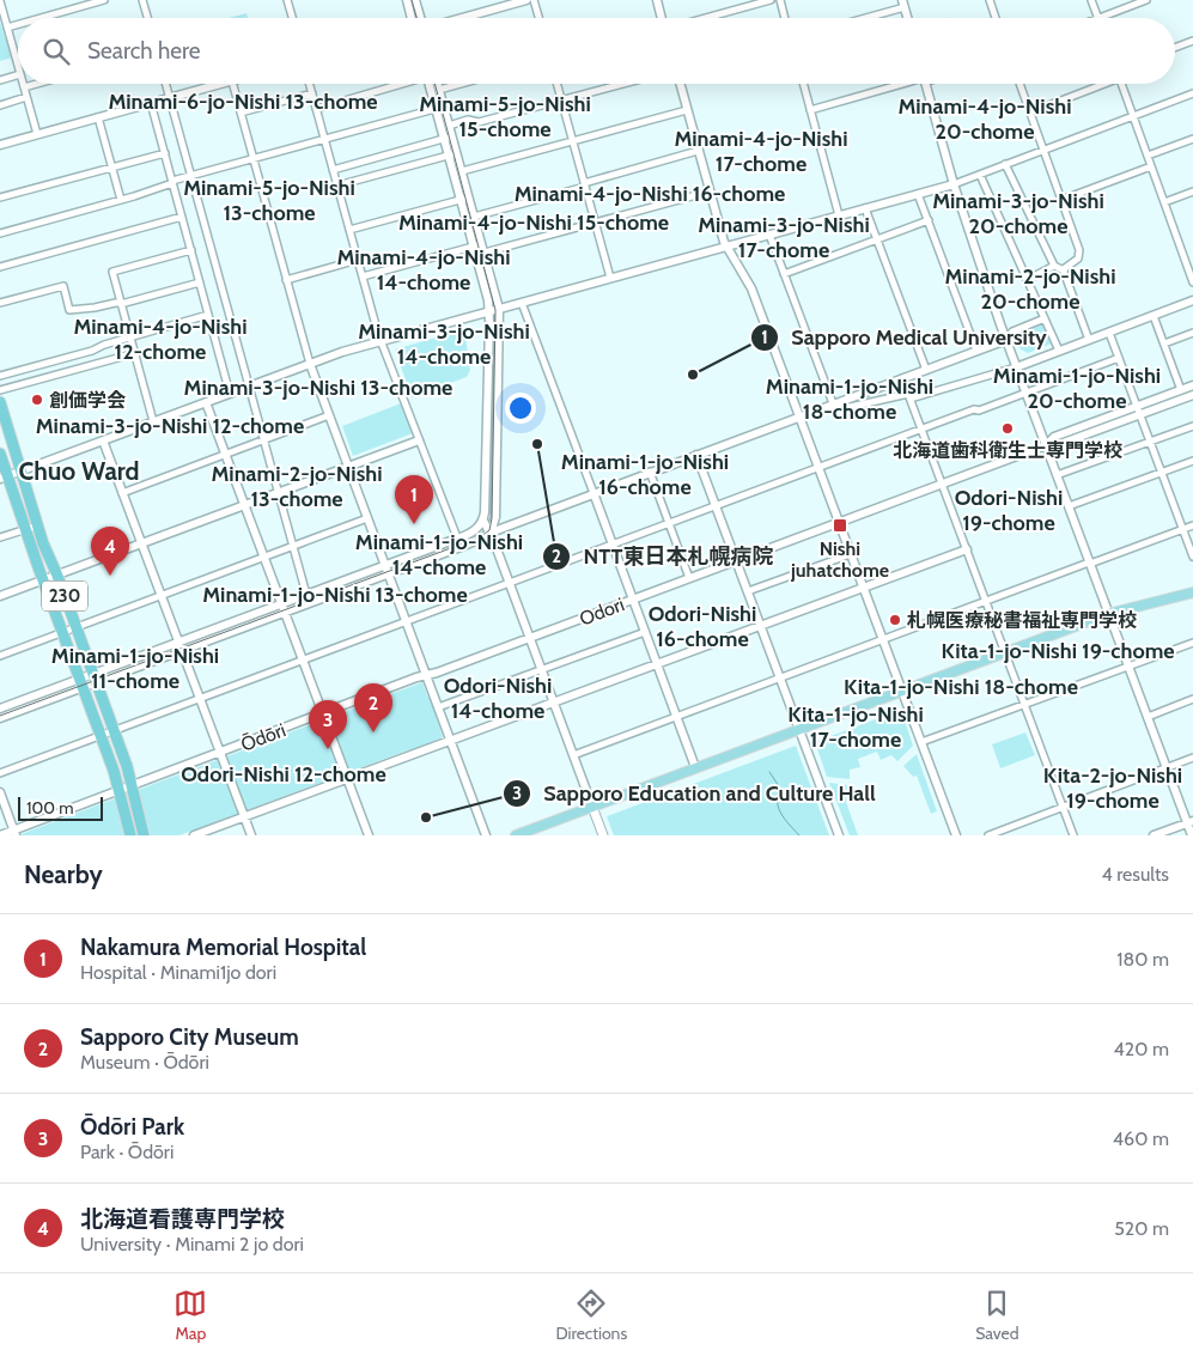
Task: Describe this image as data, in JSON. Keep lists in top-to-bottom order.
{
  "streets": {
    "highway": ["230"],
    "street": ["Odori", "Ōdōri"]
  },
  "crossings": [
    ["230", "Ōdōri"],
    ["Odori", "Ōdōri"]
  ],
  "districts": [
    "Minami-6-jo-Nishi 13-chome",
    "Minami-5-jo-Nishi 15-chome",
    "Minami-4-jo-Nishi 20-chome",
    "Minami-4-jo-Nishi 17-chome",
    "Minami-5-jo-Nishi 13-chome",
    "Minami-4-jo-Nishi 16-chome",
    "Minami-3-jo-Nishi 20-chome",
    "Minami-4-jo-Nishi 15-chome",
    "Minami-3-jo-Nishi 17-chome",
    "Minami-4-jo-Nishi 14-chome",
    "Minami-2-jo-Nishi 20-chome",
    "Minami-4-jo-Nishi 12-chome",
    "Minami-3-jo-Nishi 14-chome",
    "Minami-1-jo-Nishi 20-chome",
    "Minami-1-jo-Nishi 18-chome",
    "Minami-3-jo-Nishi 13-chome",
    "Minami-3-jo-Nishi 12-chome",
    "Minami-1-jo-Nishi 16-chome",
    "Chuo Ward",
    "Minami-2-jo-Nishi 13-chome",
    "Odori-Nishi 19-chome",
    "Minami-1-jo-Nishi 14-chome",
    "Minami-1-jo-Nishi 13-chome",
    "Odori-Nishi 16-chome",
    "Kita-1-jo-Nishi 19-chome",
    "Minami-1-jo-Nishi 11-chome",
    "Odori-Nishi 14-chome",
    "Kita-1-jo-Nishi 18-chome",
    "Kita-1-jo-Nishi 17-chome",
    "Odori-Nishi 12-chome",
    "Kita-2-jo-Nishi 19-chome"
  ],
  "places": {
    "other": [
      "Sapporo Medical University",
      "創価学会",
      "北海道歯科衛生士専門学校",
      "NTT東日本札幌病院",
      "札幌医療秘書福祉専門学校",
      "Sapporo Education and Culture Hall"
    ],
    "transit": ["Nishi juhatchome"]
  },
  "scale_bar": "100 m",
  "page": {
    "search": "Search here",
    "pins": [
      "1",
      "4",
      "2",
      "3"
    ],
    "scale": "100 m",
    "heading": ["Nearby", "4 results"],
    "list": [
      {
        "mark": "1",
        "name": "Nakamura Memorial Hospital",
        "note": "Hospital · Minami1jo dori",
        "value": "180 m"
      },
      {
        "mark": "2",
        "name": "Sapporo City Museum",
        "note": "Museum · Ōdōri",
        "value": "420 m"
      },
      {
        "mark": "3",
        "name": "Ōdōri Park",
        "note": "Park · Ōdōri",
        "value": "460 m"
      },
      {
        "mark": "4",
        "name": "北海道看護専門学校",
        "note": "University · Minami 2 jo dori",
        "value": "520 m"
      }
    ],
    "nav": ["Map", "Directions", "Saved"]
  }
}
